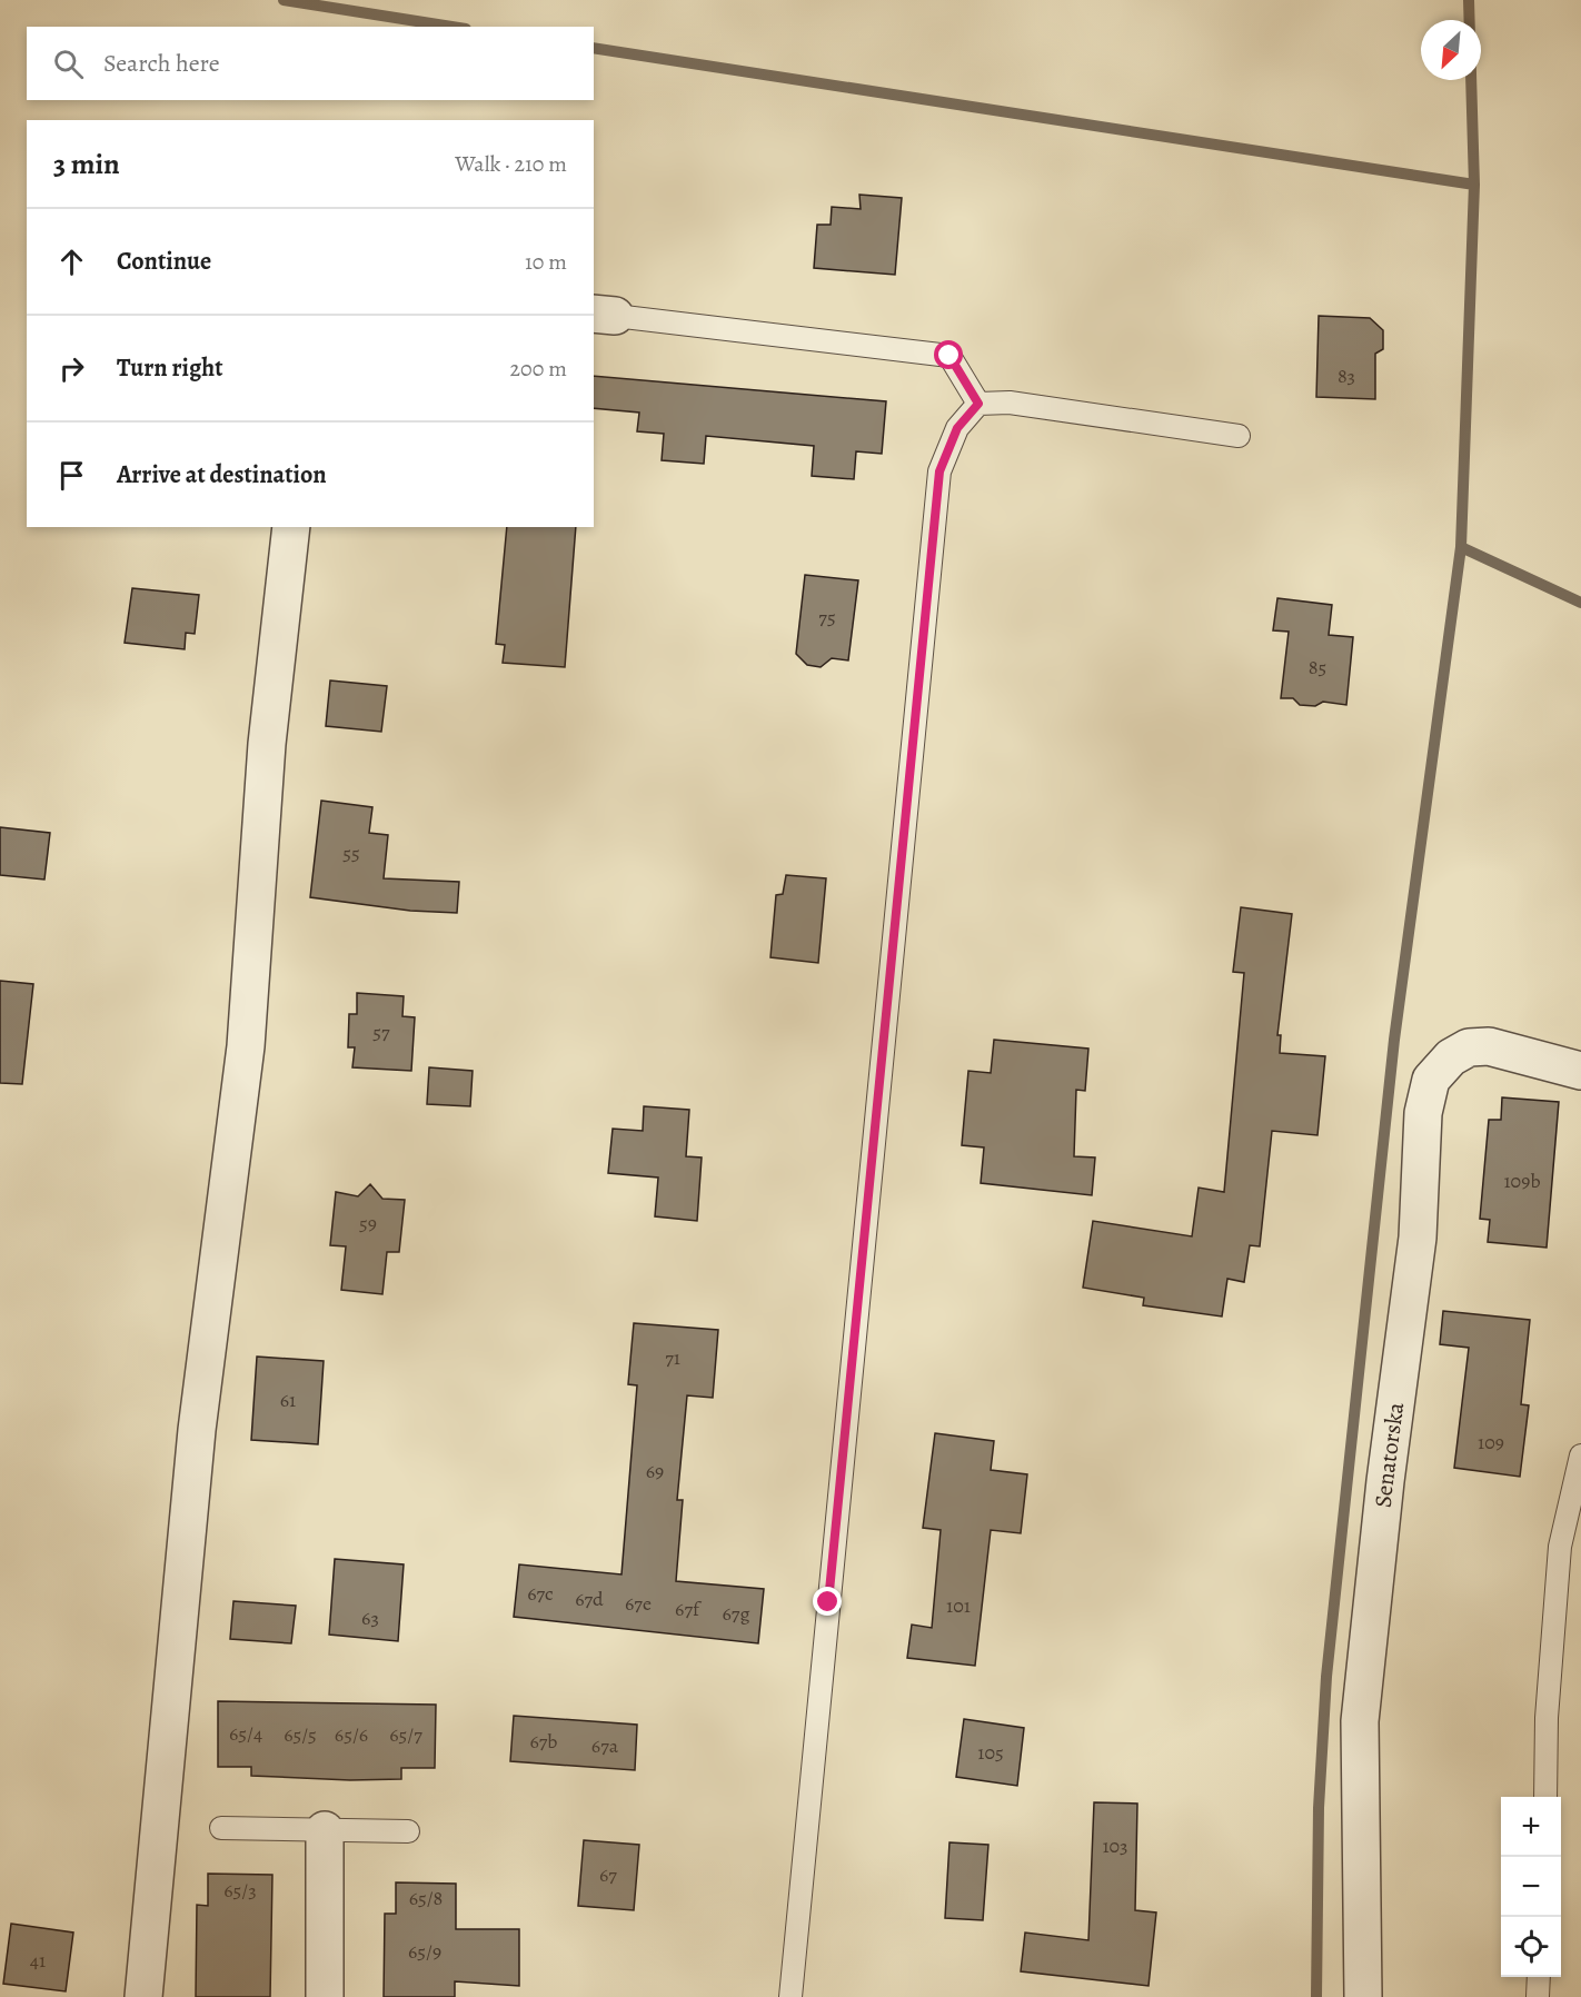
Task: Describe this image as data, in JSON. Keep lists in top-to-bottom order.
{
  "streets": {
    "street": ["Senatorska"]
  },
  "house_numbers": [
    "83",
    "75",
    "85",
    "55",
    "57",
    "109b",
    "59",
    "71",
    "61",
    "109",
    "69",
    "67c",
    "67d",
    "67e",
    "101",
    "67f",
    "67g",
    "63",
    "65/4",
    "65/5",
    "65/6",
    "65/7",
    "67b",
    "67a",
    "105",
    "103",
    "67",
    "65/3",
    "65/8",
    "65/9",
    "41"
  ],
  "north": "bottom left",
  "page": {
    "search": "Search here",
    "heading": ["3 min", "Walk · 210 m"],
    "list": [
      ["Continue", "10 m"],
      ["Turn right", "200 m"],
      "Arrive at destination"
    ],
    "map_buttons": ["+", "−"]
  }
}
